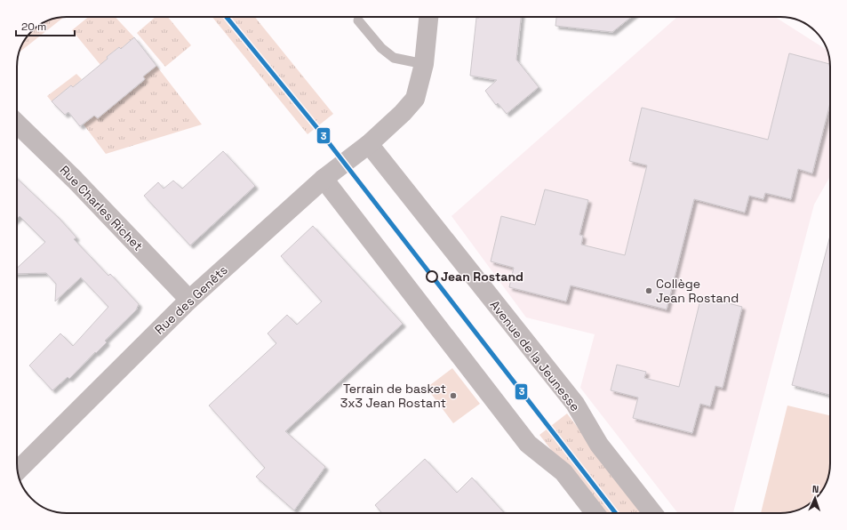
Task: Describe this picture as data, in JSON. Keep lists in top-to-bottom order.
{
  "streets": {
    "street": ["Rue Charles Richet", "Rue des Genêts", "Avenue de la Jeunesse"]
  },
  "crossings": [
    ["Rue Charles Richet", "Rue des Genêts"],
    ["Rue des Genêts", "Avenue de la Jeunesse"]
  ],
  "places": ["Jean Rostand", "Collège Jean Rostand", "Terrain de basket 3x3 Jean Rostant"],
  "lines": ["transit line 3"],
  "scale_bar": "20 m",
  "north": "top"
}
